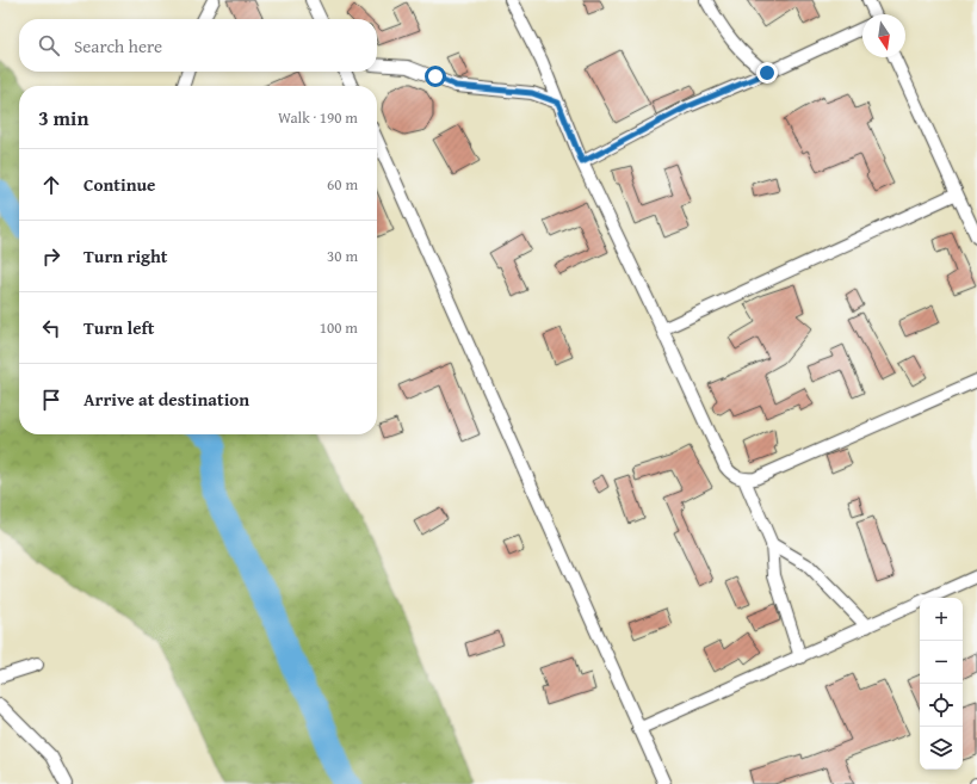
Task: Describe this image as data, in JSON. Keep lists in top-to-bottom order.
{
  "north": "bottom",
  "page": {
    "search": "Search here",
    "heading": ["3 min", "Walk · 190 m"],
    "list": [
      ["Continue", "60 m"],
      ["Turn right", "30 m"],
      ["Turn left", "100 m"],
      "Arrive at destination"
    ],
    "map_buttons": ["+", "−"]
  }
}
